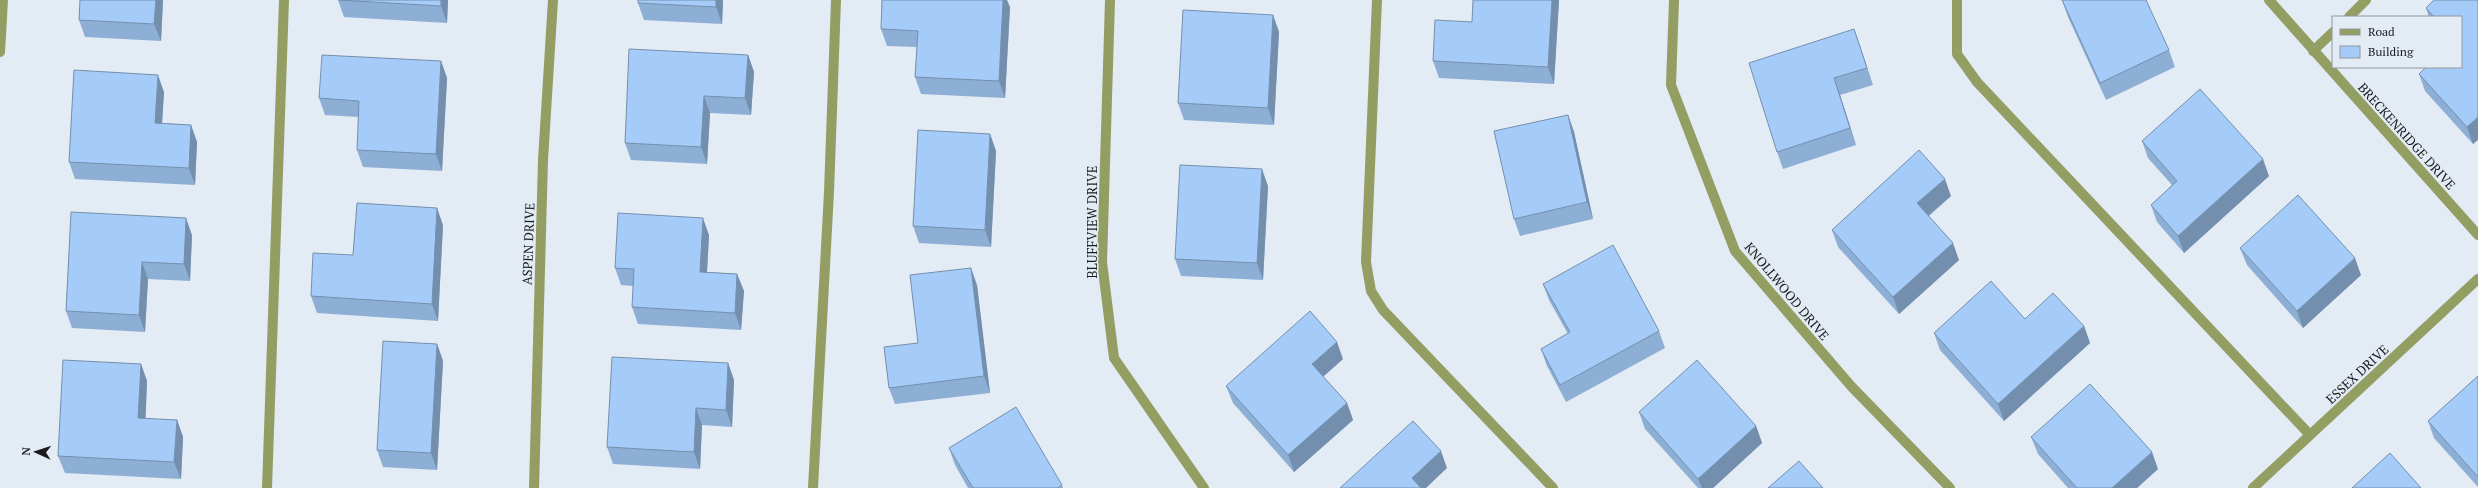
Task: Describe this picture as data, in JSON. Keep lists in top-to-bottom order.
{
  "streets": {
    "street": [
      "BRECKENRIDGE DRIVE",
      "BLUFFVIEW DRIVE",
      "ASPEN DRIVE",
      "KNOLLWOOD DRIVE",
      "ESSEX DRIVE"
    ]
  },
  "legend": ["Road", "Building"],
  "north": "left"
}
